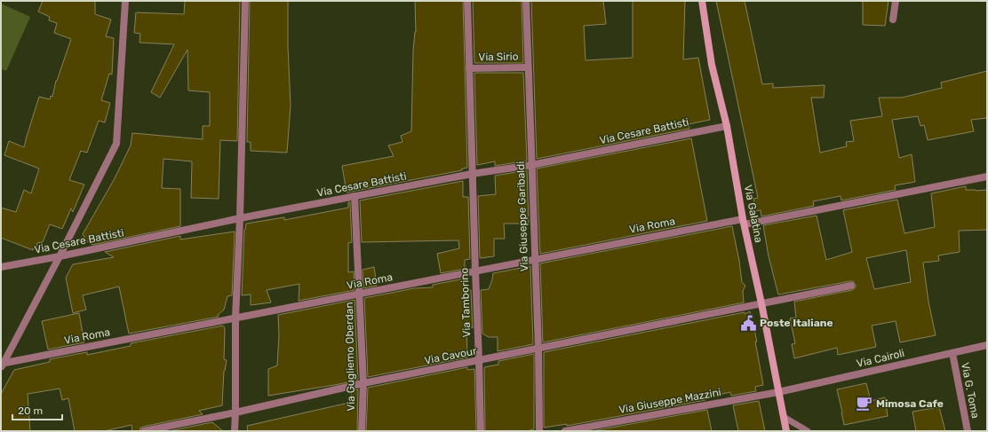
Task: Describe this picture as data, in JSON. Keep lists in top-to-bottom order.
{
  "streets": {
    "street": [
      "Via Sirio",
      "Via Cesare Battisti",
      "Via Galatina",
      "Via Giuseppe Garibaldi",
      "Via Roma",
      "Via Tamborino",
      "Via Cavour",
      "Via Gugliemo Oberdan",
      "Via Cairoli",
      "Via G. Toma",
      "Via Giuseppe Mazzini"
    ]
  },
  "crossings": [
    ["Via Sirio", "Via Giuseppe Garibaldi"],
    ["Via Sirio", "Via Tamborino"],
    ["Via Cesare Battisti", "Via Galatina"],
    ["Via Cesare Battisti", "Via Giuseppe Garibaldi"],
    ["Via Cesare Battisti", "Via Tamborino"],
    ["Via Cesare Battisti", "Via Gugliemo Oberdan"],
    ["Via Galatina", "Via Roma"],
    ["Via Galatina", "Via Cavour"],
    ["Via Galatina", "Via Cairoli"],
    ["Via Galatina", "Via Giuseppe Mazzini"],
    ["Via Giuseppe Garibaldi", "Via Roma"],
    ["Via Giuseppe Garibaldi", "Via Cavour"],
    ["Via Roma", "Via Tamborino"],
    ["Via Roma", "Via Gugliemo Oberdan"],
    ["Via Tamborino", "Via Cavour"],
    ["Via Cavour", "Via Gugliemo Oberdan"],
    ["Via Cairoli", "Via G. Toma"],
    ["Via Cairoli", "Via Giuseppe Mazzini"]
  ],
  "places": {
    "public building": ["Poste Italiane"],
    "cafe": ["Mimosa Cafe"]
  },
  "scale_bar": "20 m"
}
